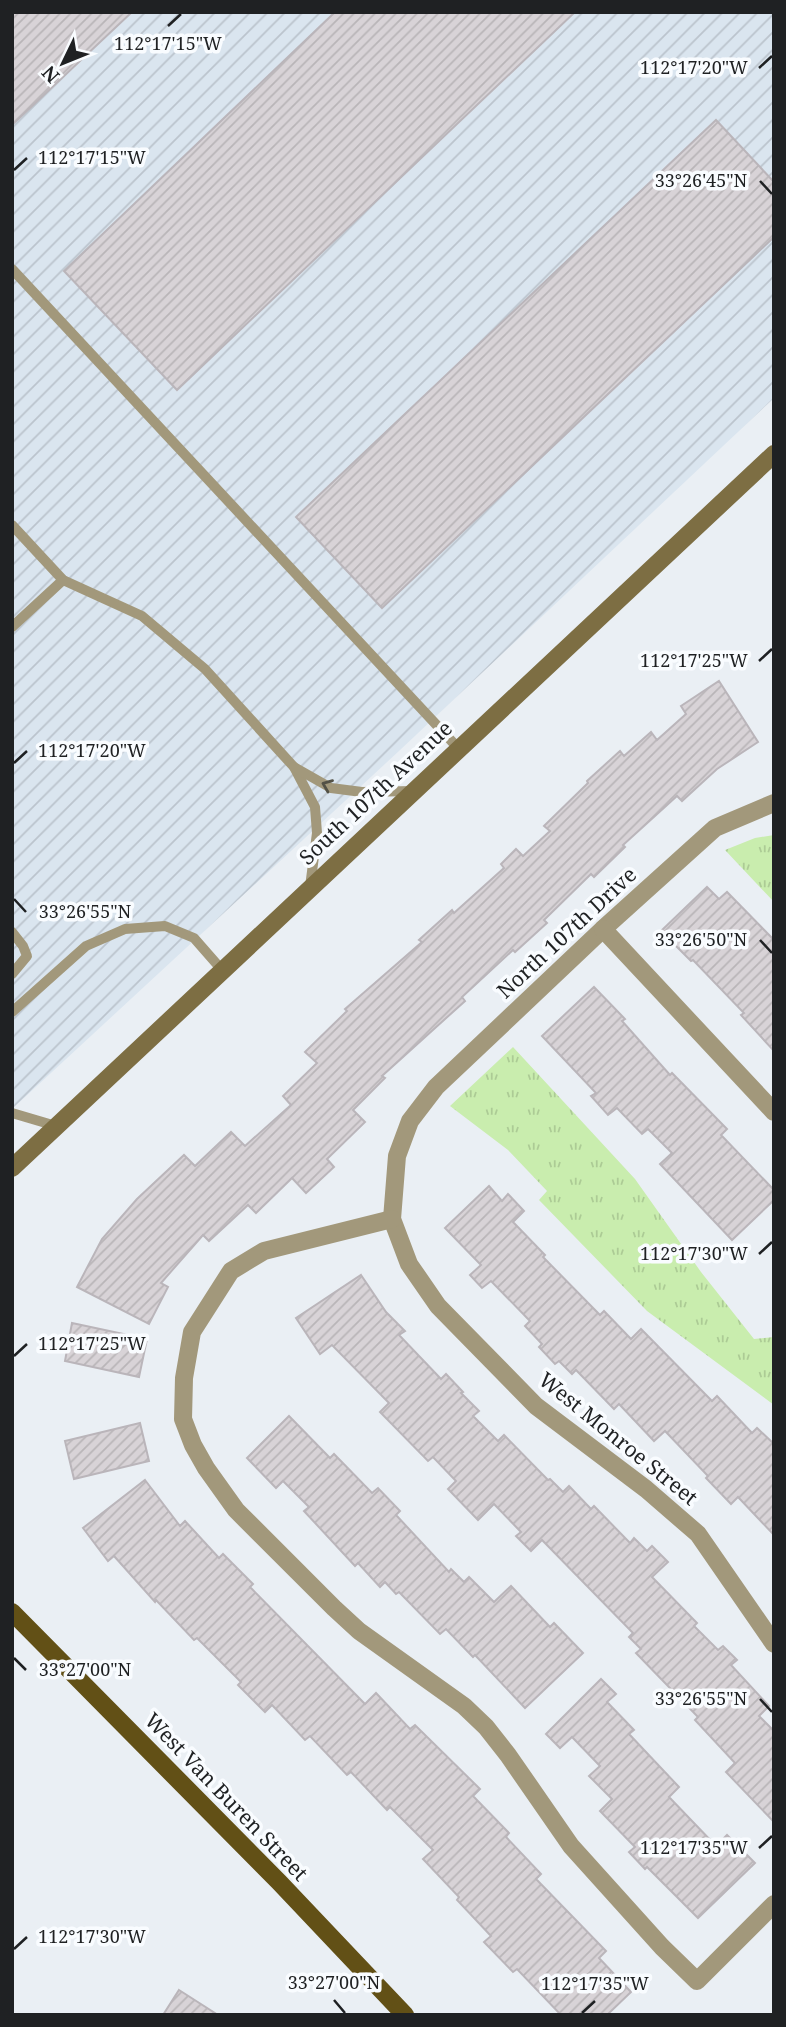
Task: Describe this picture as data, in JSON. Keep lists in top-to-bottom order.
{
  "streets": {
    "main road": ["South 107th Avenue", "West Van Buren Street"],
    "street": ["North 107th Drive", "West Monroe Street"]
  },
  "crossings": [
    ["North 107th Drive", "West Monroe Street"]
  ],
  "north": "bottom left",
  "coordinates": [
    "112°17'15\"W",
    "112°17'20\"W",
    "33°26'45\"N",
    "112°17'25\"W",
    "33°26'55\"N",
    "33°26'50\"N",
    "112°17'30\"W",
    "33°27'00\"N",
    "112°17'35\"W"
  ]
}
